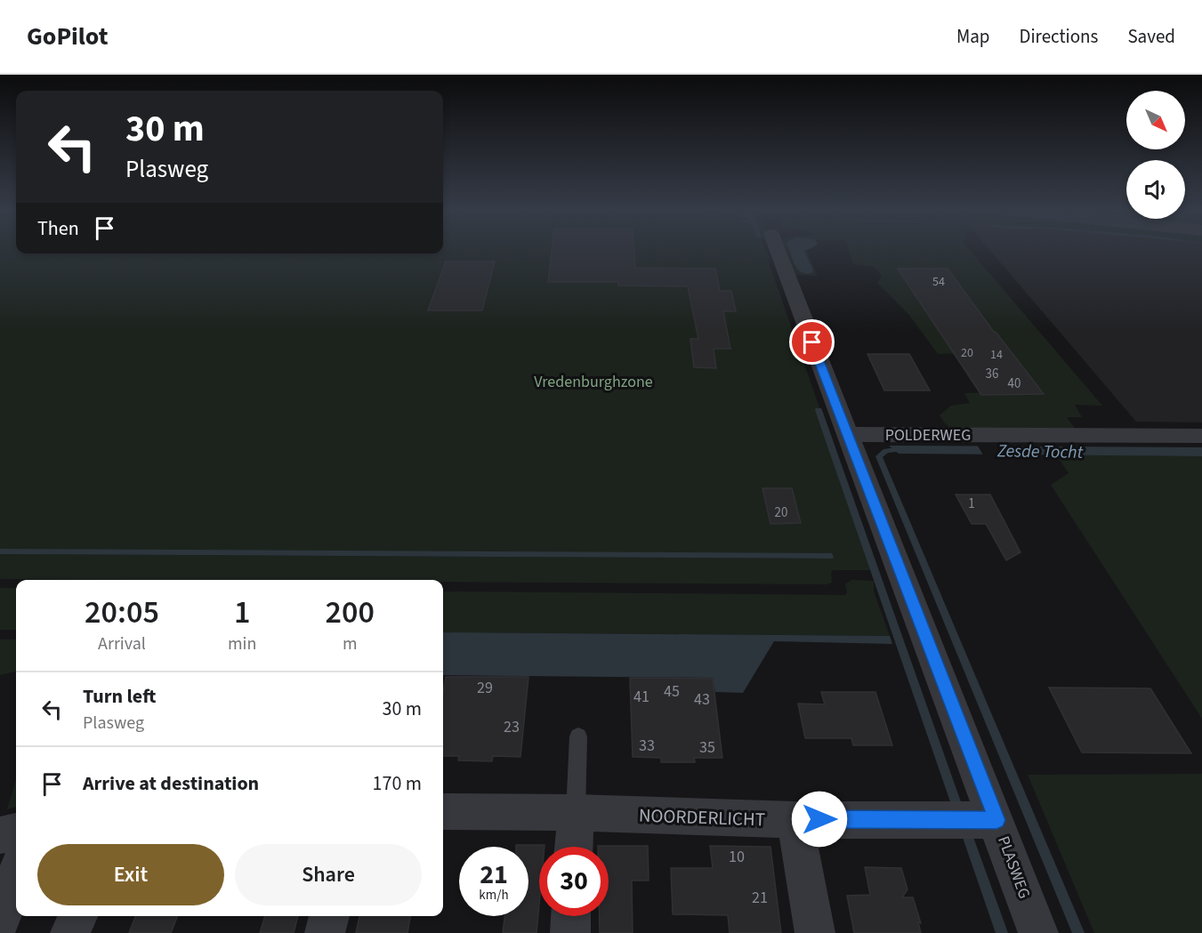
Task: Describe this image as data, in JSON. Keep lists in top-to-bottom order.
{
  "streets": {
    "street": ["POLDERWEG", "NOORDERLICHT", "PLASWEG"]
  },
  "crossings": [
    ["POLDERWEG", "PLASWEG"],
    ["NOORDERLICHT", "PLASWEG"]
  ],
  "water": ["Zesde Tocht"],
  "parks": ["Vredenburghzone"],
  "house_numbers": [
    "54",
    "20",
    "14",
    "36",
    "40",
    "1",
    "20",
    "29",
    "45",
    "41",
    "43",
    "23",
    "33",
    "35",
    "10",
    "21"
  ],
  "north": "bottom right",
  "page": {
    "header": "GoPilot",
    "nav": ["Map", "Directions", "Saved"],
    "turn": ["30 m", "Plasweg"],
    "then": "Then",
    "eta": [
      "20:05",
      "Arrival",
      "1",
      "min",
      "200",
      "m"
    ],
    "list": [
      {
        "name": "Turn left",
        "note": "Plasweg",
        "value": "30 m"
      },
      {
        "name": "Arrive at destination",
        "value": "170 m"
      }
    ],
    "buttons": ["Exit", "Share"],
    "speed": "21 km/h",
    "limit": "30"
  }
}
